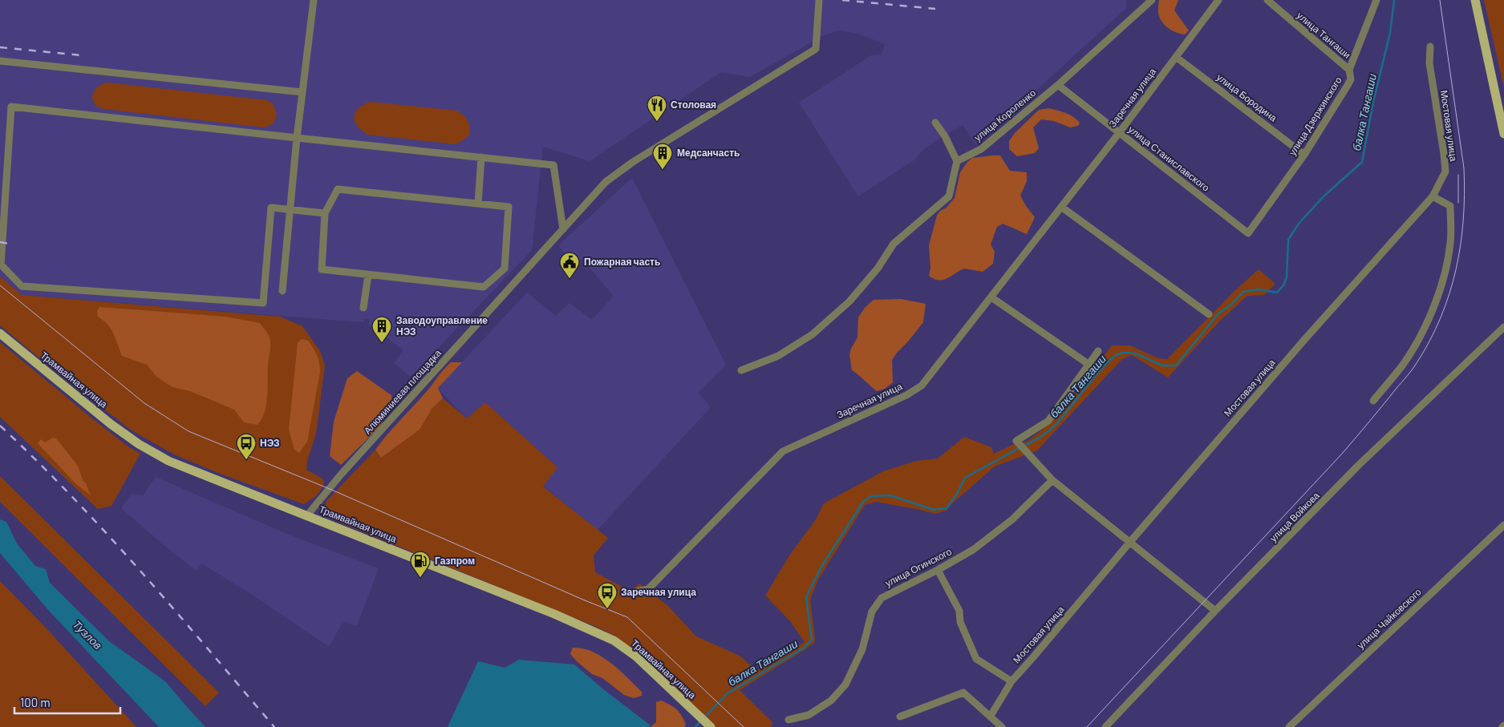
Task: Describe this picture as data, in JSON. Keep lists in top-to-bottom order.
{
  "streets": {
    "main road": ["Трамвайная улица"],
    "street": [
      "улица Тангаши",
      "Заречная улица",
      "улица Бородина",
      "улица Короленко",
      "улица Дзержинского",
      "Мостовая улица",
      "улица Станиславского",
      "Алюминиевая площадка",
      "улица Войкова",
      "улица Огинского",
      "улица Чайковского"
    ]
  },
  "crossings": [
    ["улица Тангаши", "улица Дзержинского"],
    ["Заречная улица", "улица Бородина"],
    ["Заречная улица", "улица Станиславского"],
    ["улица Бородина", "улица Дзержинского"],
    ["улица Короленко", "улица Станиславского"],
    ["улица Дзержинского", "улица Станиславского"],
    ["Трамвайная улица", "Алюминиевая площадка"]
  ],
  "water": ["балка Тангаши", "Тузлов"],
  "places": {
    "restaurant": ["Столовая"],
    "building": ["Медсанчасть", "Заводоуправление НЭЗ"],
    "public building": ["Пожарная часть"],
    "bus stop": ["НЭЗ", "Заречная улица"],
    "fuel station": ["Газпром"]
  },
  "scale_bar": "100 m"
}
